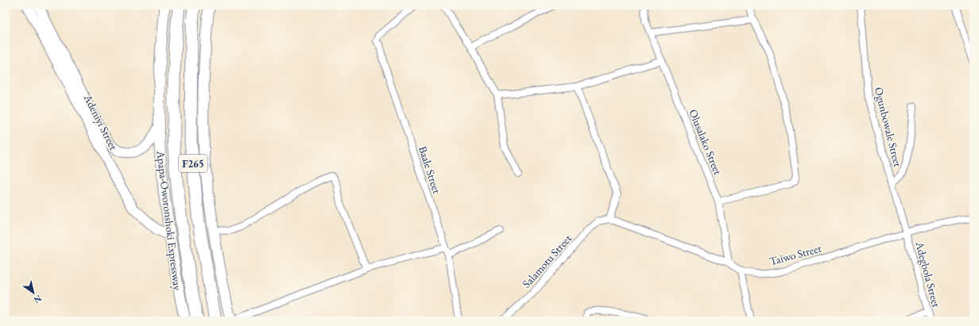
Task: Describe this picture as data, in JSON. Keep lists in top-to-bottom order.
{
  "streets": {
    "highway": ["F265", "Apapa-Oworonshoki Expressway"],
    "street": [
      "Adeniyi Street",
      "Ogunbowale Street",
      "Olusalako Street",
      "Baale Street",
      "Taiwo Street",
      "Salamotu Street",
      "Adegbola Street"
    ]
  },
  "crossings": [
    ["Adeniyi Street", "Apapa-Oworonshoki Expressway"],
    ["Ogunbowale Street", "Taiwo Street"],
    ["Ogunbowale Street", "Adegbola Street"],
    ["Taiwo Street", "Adegbola Street"]
  ],
  "north": "bottom right"
}
